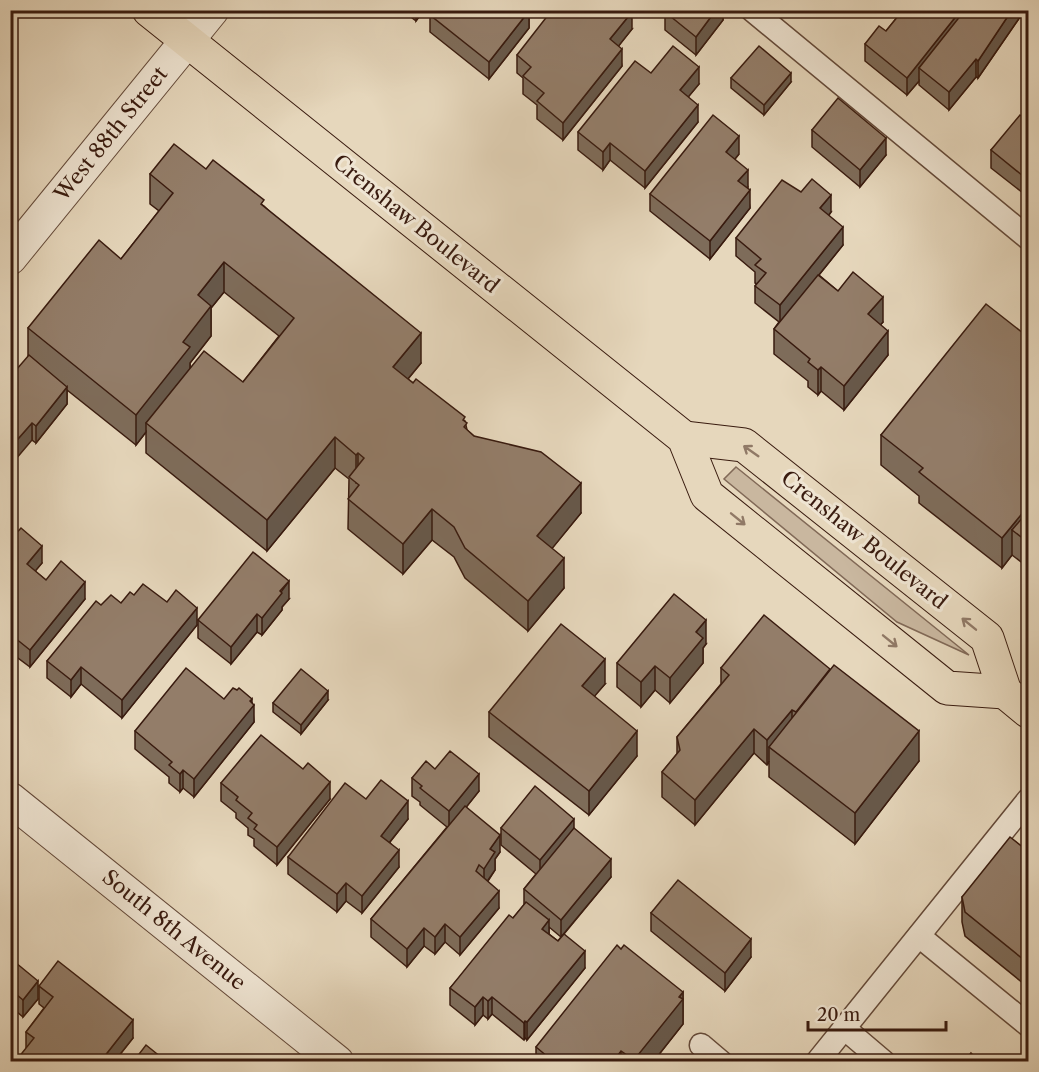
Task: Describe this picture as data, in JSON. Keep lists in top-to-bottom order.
{
  "streets": {
    "main road": ["Crenshaw Boulevard"],
    "street": ["West 88th Street", "South 8th Avenue"]
  },
  "crossings": [
    ["West 88th Street", "Crenshaw Boulevard"]
  ],
  "scale_bar": "20 m"
}
